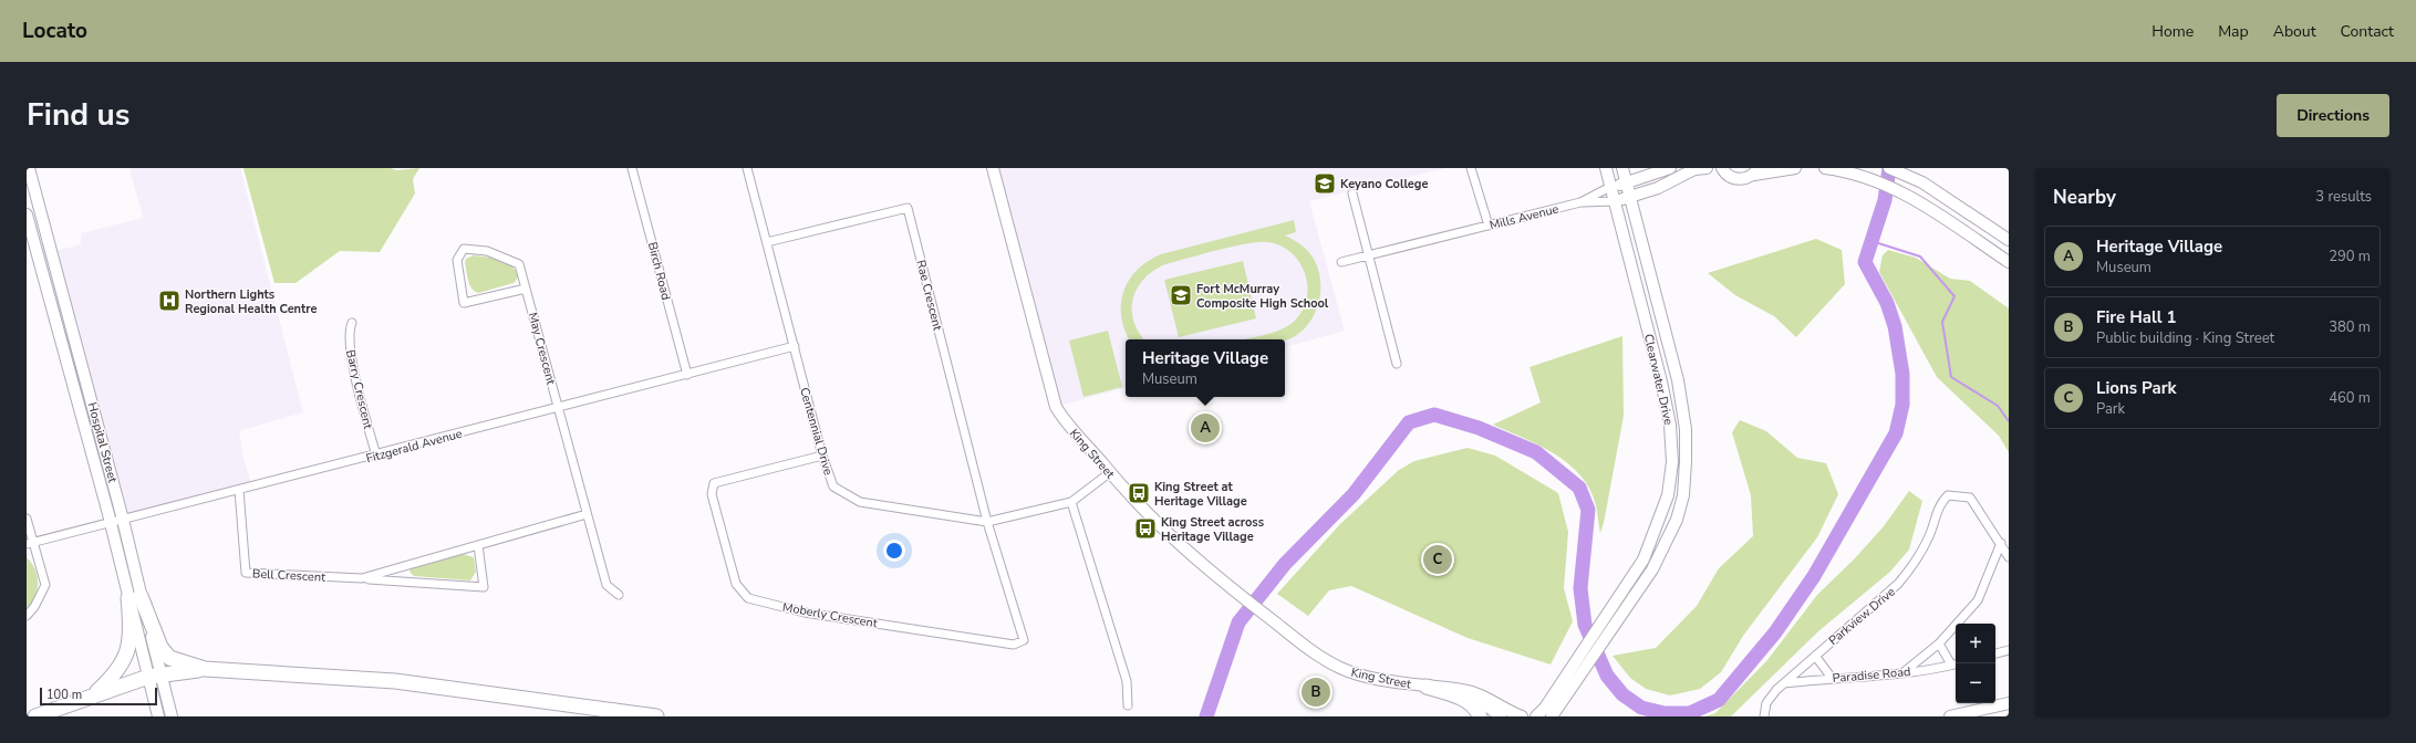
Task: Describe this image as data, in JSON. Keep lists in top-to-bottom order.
{
  "streets": {
    "main road": ["Clearwater Drive", "Hospital Street", "King Street"],
    "street": [
      "Mills Avenue",
      "Birch Road",
      "Rae Crescent",
      "May Crescent",
      "Barry Crescent",
      "Centennial Drive",
      "Fitzgerald Avenue",
      "Bell Crescent",
      "Moberly Crescent",
      "Parkview Drive",
      "Paradise Road"
    ]
  },
  "crossings": [
    ["Mills Avenue", "Clearwater Drive"],
    ["Birch Road", "Fitzgerald Avenue"],
    ["Rae Crescent", "Centennial Drive"],
    ["Rae Crescent", "Moberly Crescent"],
    ["May Crescent", "Fitzgerald Avenue"],
    ["Barry Crescent", "Fitzgerald Avenue"],
    ["Centennial Drive", "Fitzgerald Avenue"],
    ["Centennial Drive", "King Street"],
    ["Centennial Drive", "Moberly Crescent"],
    ["Hospital Street", "Fitzgerald Avenue"],
    ["Fitzgerald Avenue", "Bell Crescent"],
    ["Parkview Drive", "Paradise Road"]
  ],
  "places": {
    "school or university": ["Keyano College", "Fort McMurray Composite High School"],
    "hospital": ["Northern Lights Regional Health Centre"],
    "bus stop": ["King Street at Heritage Village", "King Street across Heritage Village"]
  },
  "scale_bar": "100 m",
  "page": {
    "header": "Locato",
    "nav": [
      "Home",
      "Map",
      "About",
      "Contact"
    ],
    "title": "Find us",
    "buttons": "Directions",
    "heading": ["Nearby", "3 results"],
    "list": [
      {
        "mark": "A",
        "name": "Heritage Village",
        "note": "Museum",
        "value": "290 m"
      },
      {
        "mark": "B",
        "name": "Fire Hall 1",
        "note": "Public building · King Street",
        "value": "380 m"
      },
      {
        "mark": "C",
        "name": "Lions Park",
        "note": "Park",
        "value": "460 m"
      }
    ],
    "popup": ["Heritage Village", "Museum"],
    "pins": ["A", "C", "B"],
    "map_buttons": ["+", "−"],
    "scale": "100 m"
  }
}
